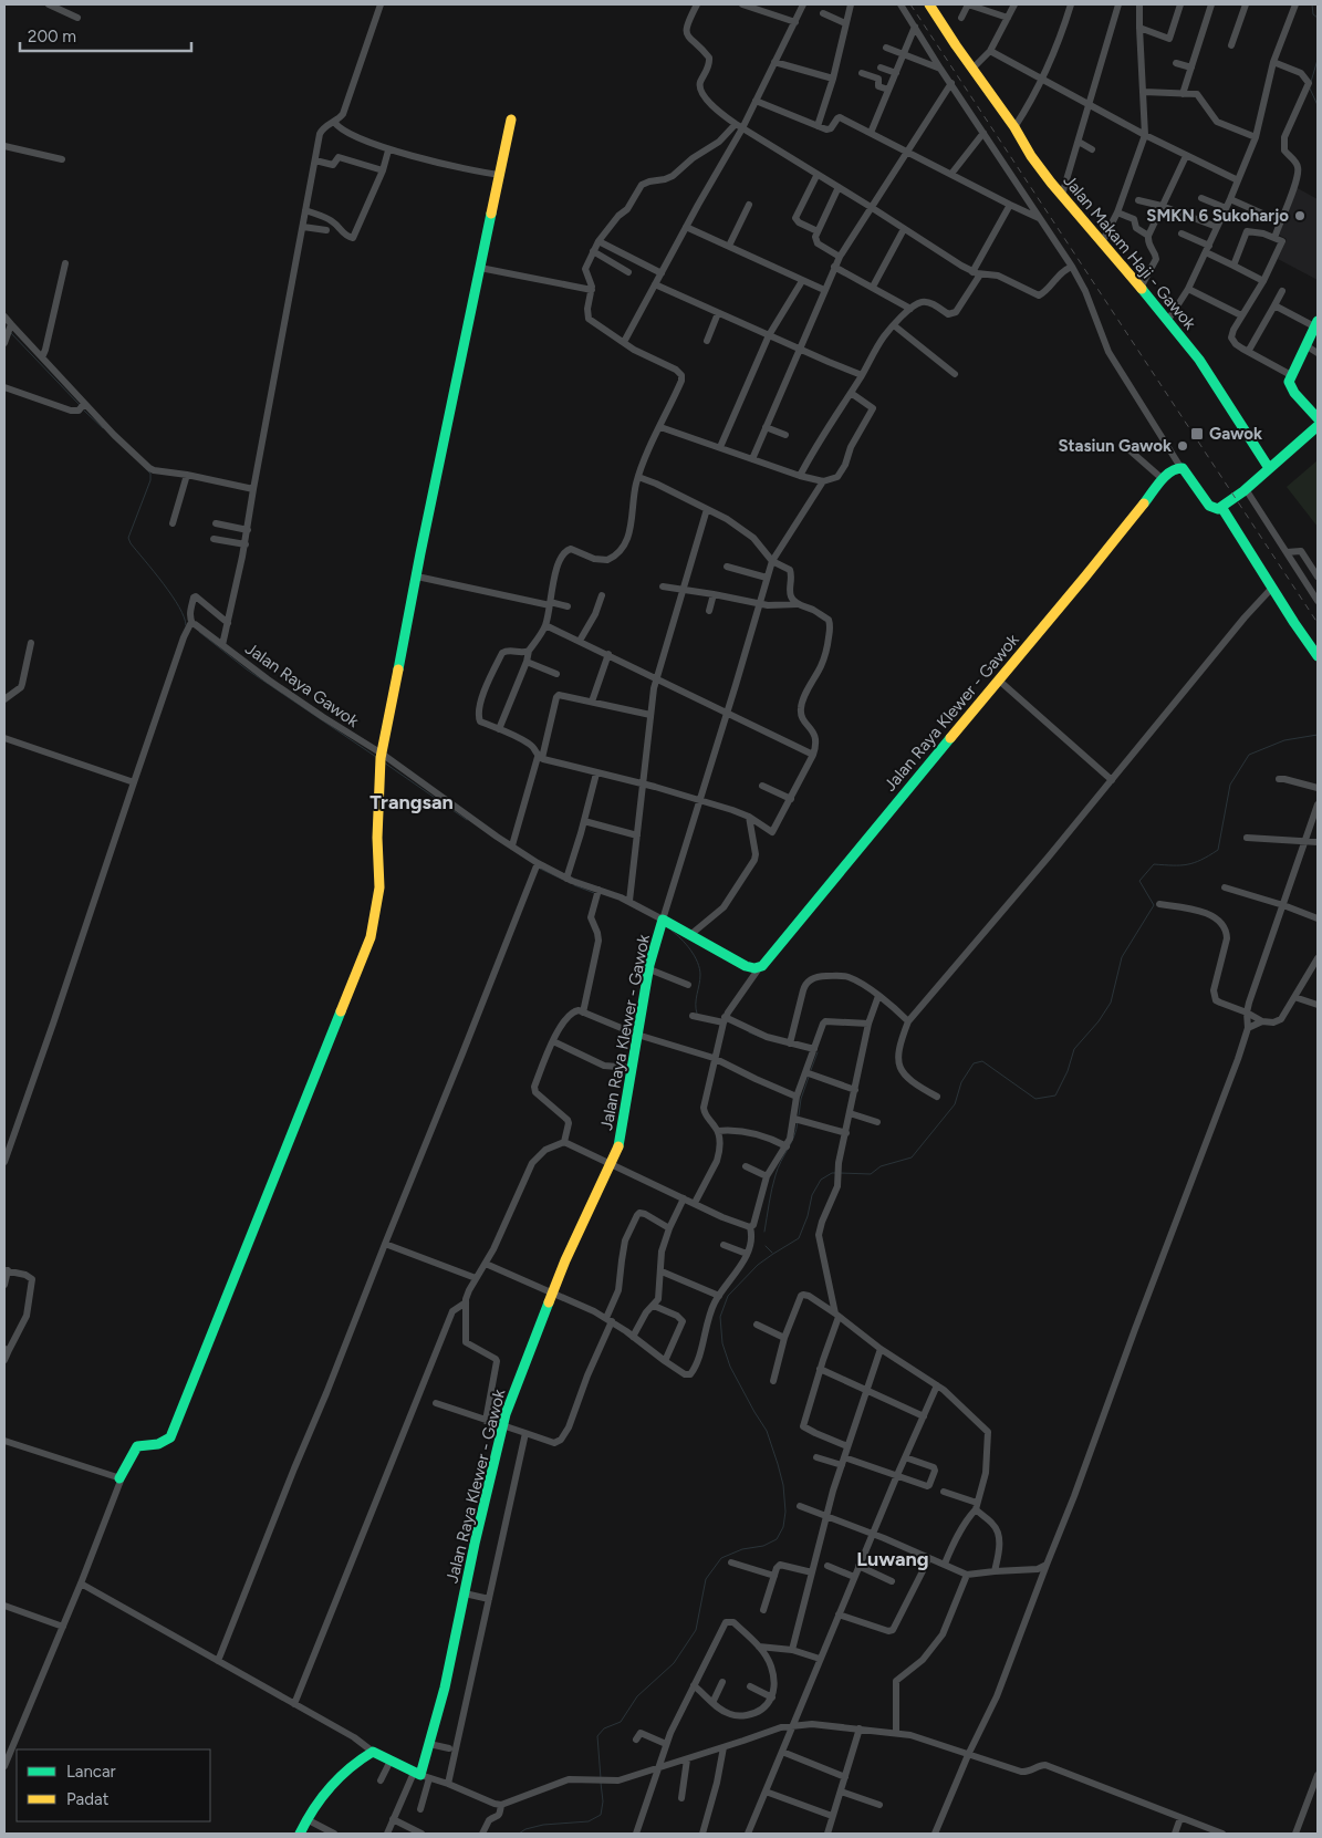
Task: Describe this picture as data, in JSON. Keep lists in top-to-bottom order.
{
  "streets": {
    "street": ["Jalan Makam Haji - Gawok", "Jalan Raya Gawok", "Jalan Raya Klewer - Gawok"]
  },
  "crossings": [
    ["Jalan Raya Gawok", "Jalan Raya Klewer - Gawok"]
  ],
  "districts": ["Trangsan", "Luwang"],
  "places": {
    "other": ["SMKN 6 Sukoharjo", "Stasiun Gawok"],
    "transit": ["Gawok"]
  },
  "legend": ["Lancar", "Padat"],
  "scale_bar": "200 m"
}
